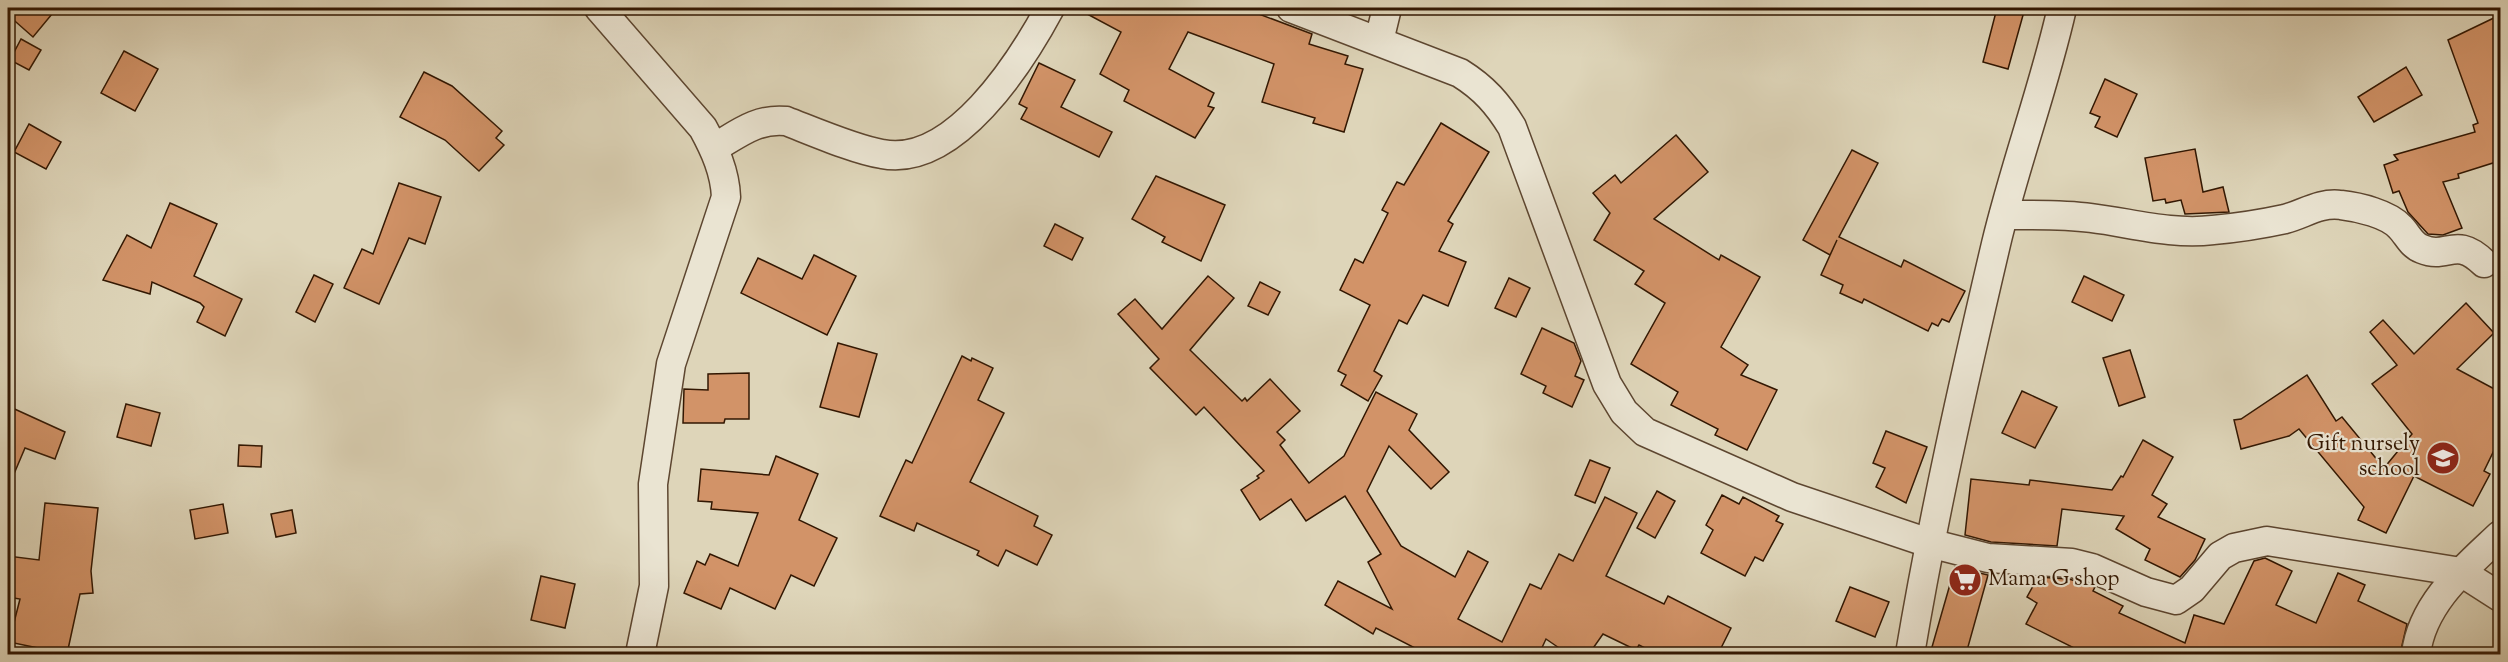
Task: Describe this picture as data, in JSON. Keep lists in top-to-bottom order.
{
  "places": {
    "school or university": ["Gift nursely school"],
    "supermarket": ["Mama G shop"]
  }
}
